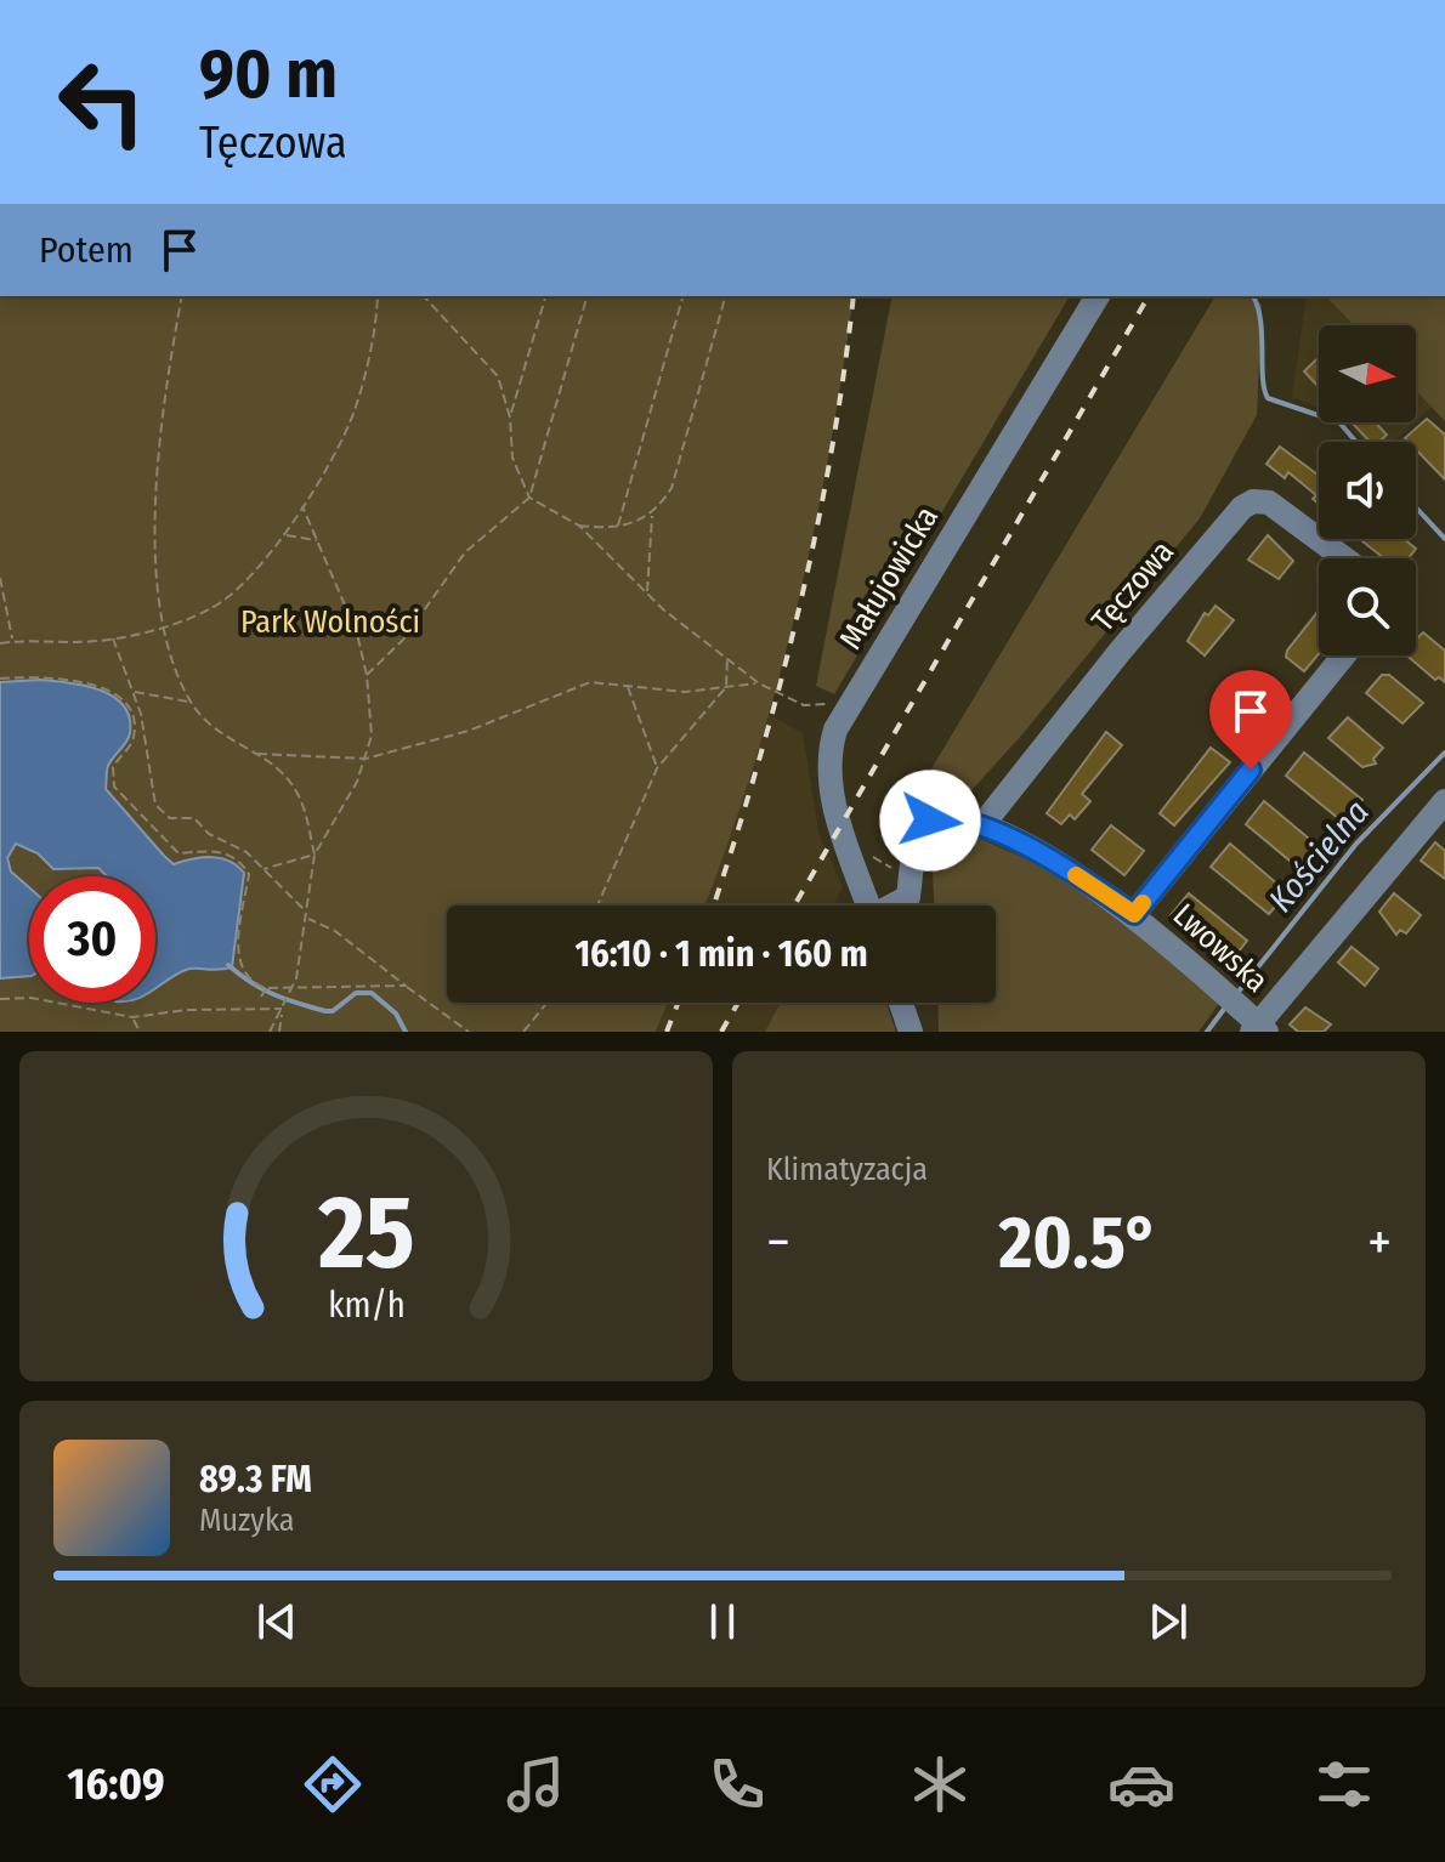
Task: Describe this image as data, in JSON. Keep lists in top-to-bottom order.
{
  "streets": {
    "street": ["Małujowicka", "Tęczowa", "Lwowska"]
  },
  "crossings": [
    ["Tęczowa", "Lwowska"]
  ],
  "water": ["Kościelna"],
  "parks": ["Park Wolności"],
  "north": "right",
  "page": {
    "turn": ["90 m", "Tęczowa"],
    "then": "Potem",
    "limit": "30",
    "trip": "16:10 · 1 min · 160 m",
    "tile": "Klimatyzacja",
    "heat": ["−", "20.5°", "+"],
    "song": ["89.3 FM", "Muzyka"],
    "tabs": "16:09",
    "gauge": ["25", "km/h"]
  }
}
